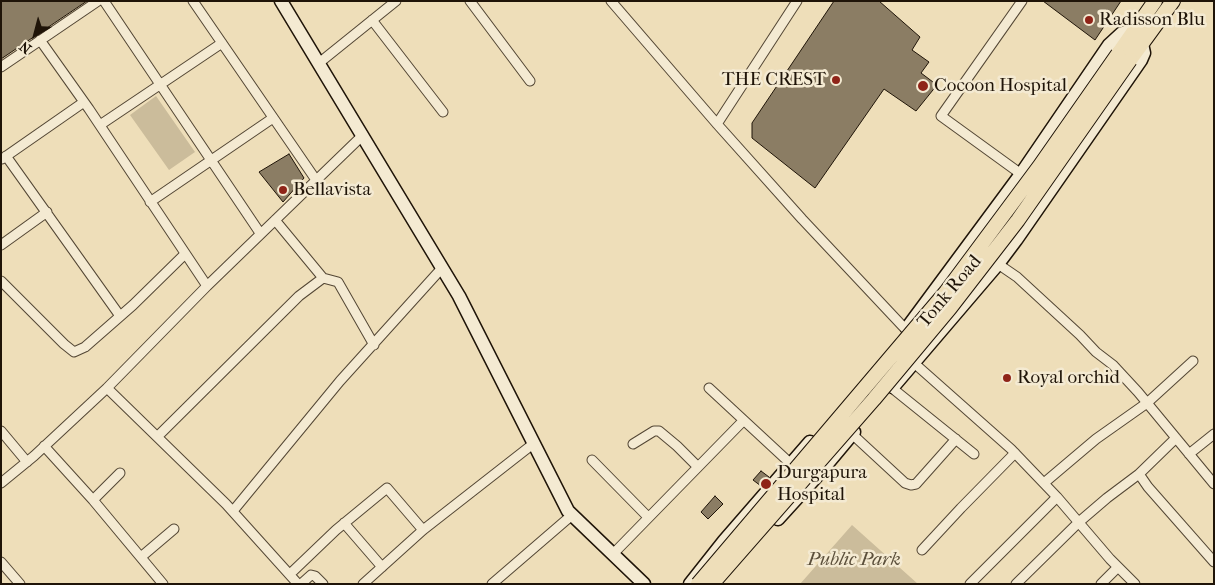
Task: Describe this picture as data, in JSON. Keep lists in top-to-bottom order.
{
  "streets": {
    "main road": ["Tonk Road"]
  },
  "parks": ["Public Park"],
  "places": [
    "Radisson Blu",
    "THE CREST",
    "Cocoon Hospital",
    "Bellavista",
    "Royal orchid",
    "Durgapura Hospital"
  ],
  "north": "bottom left"
}
